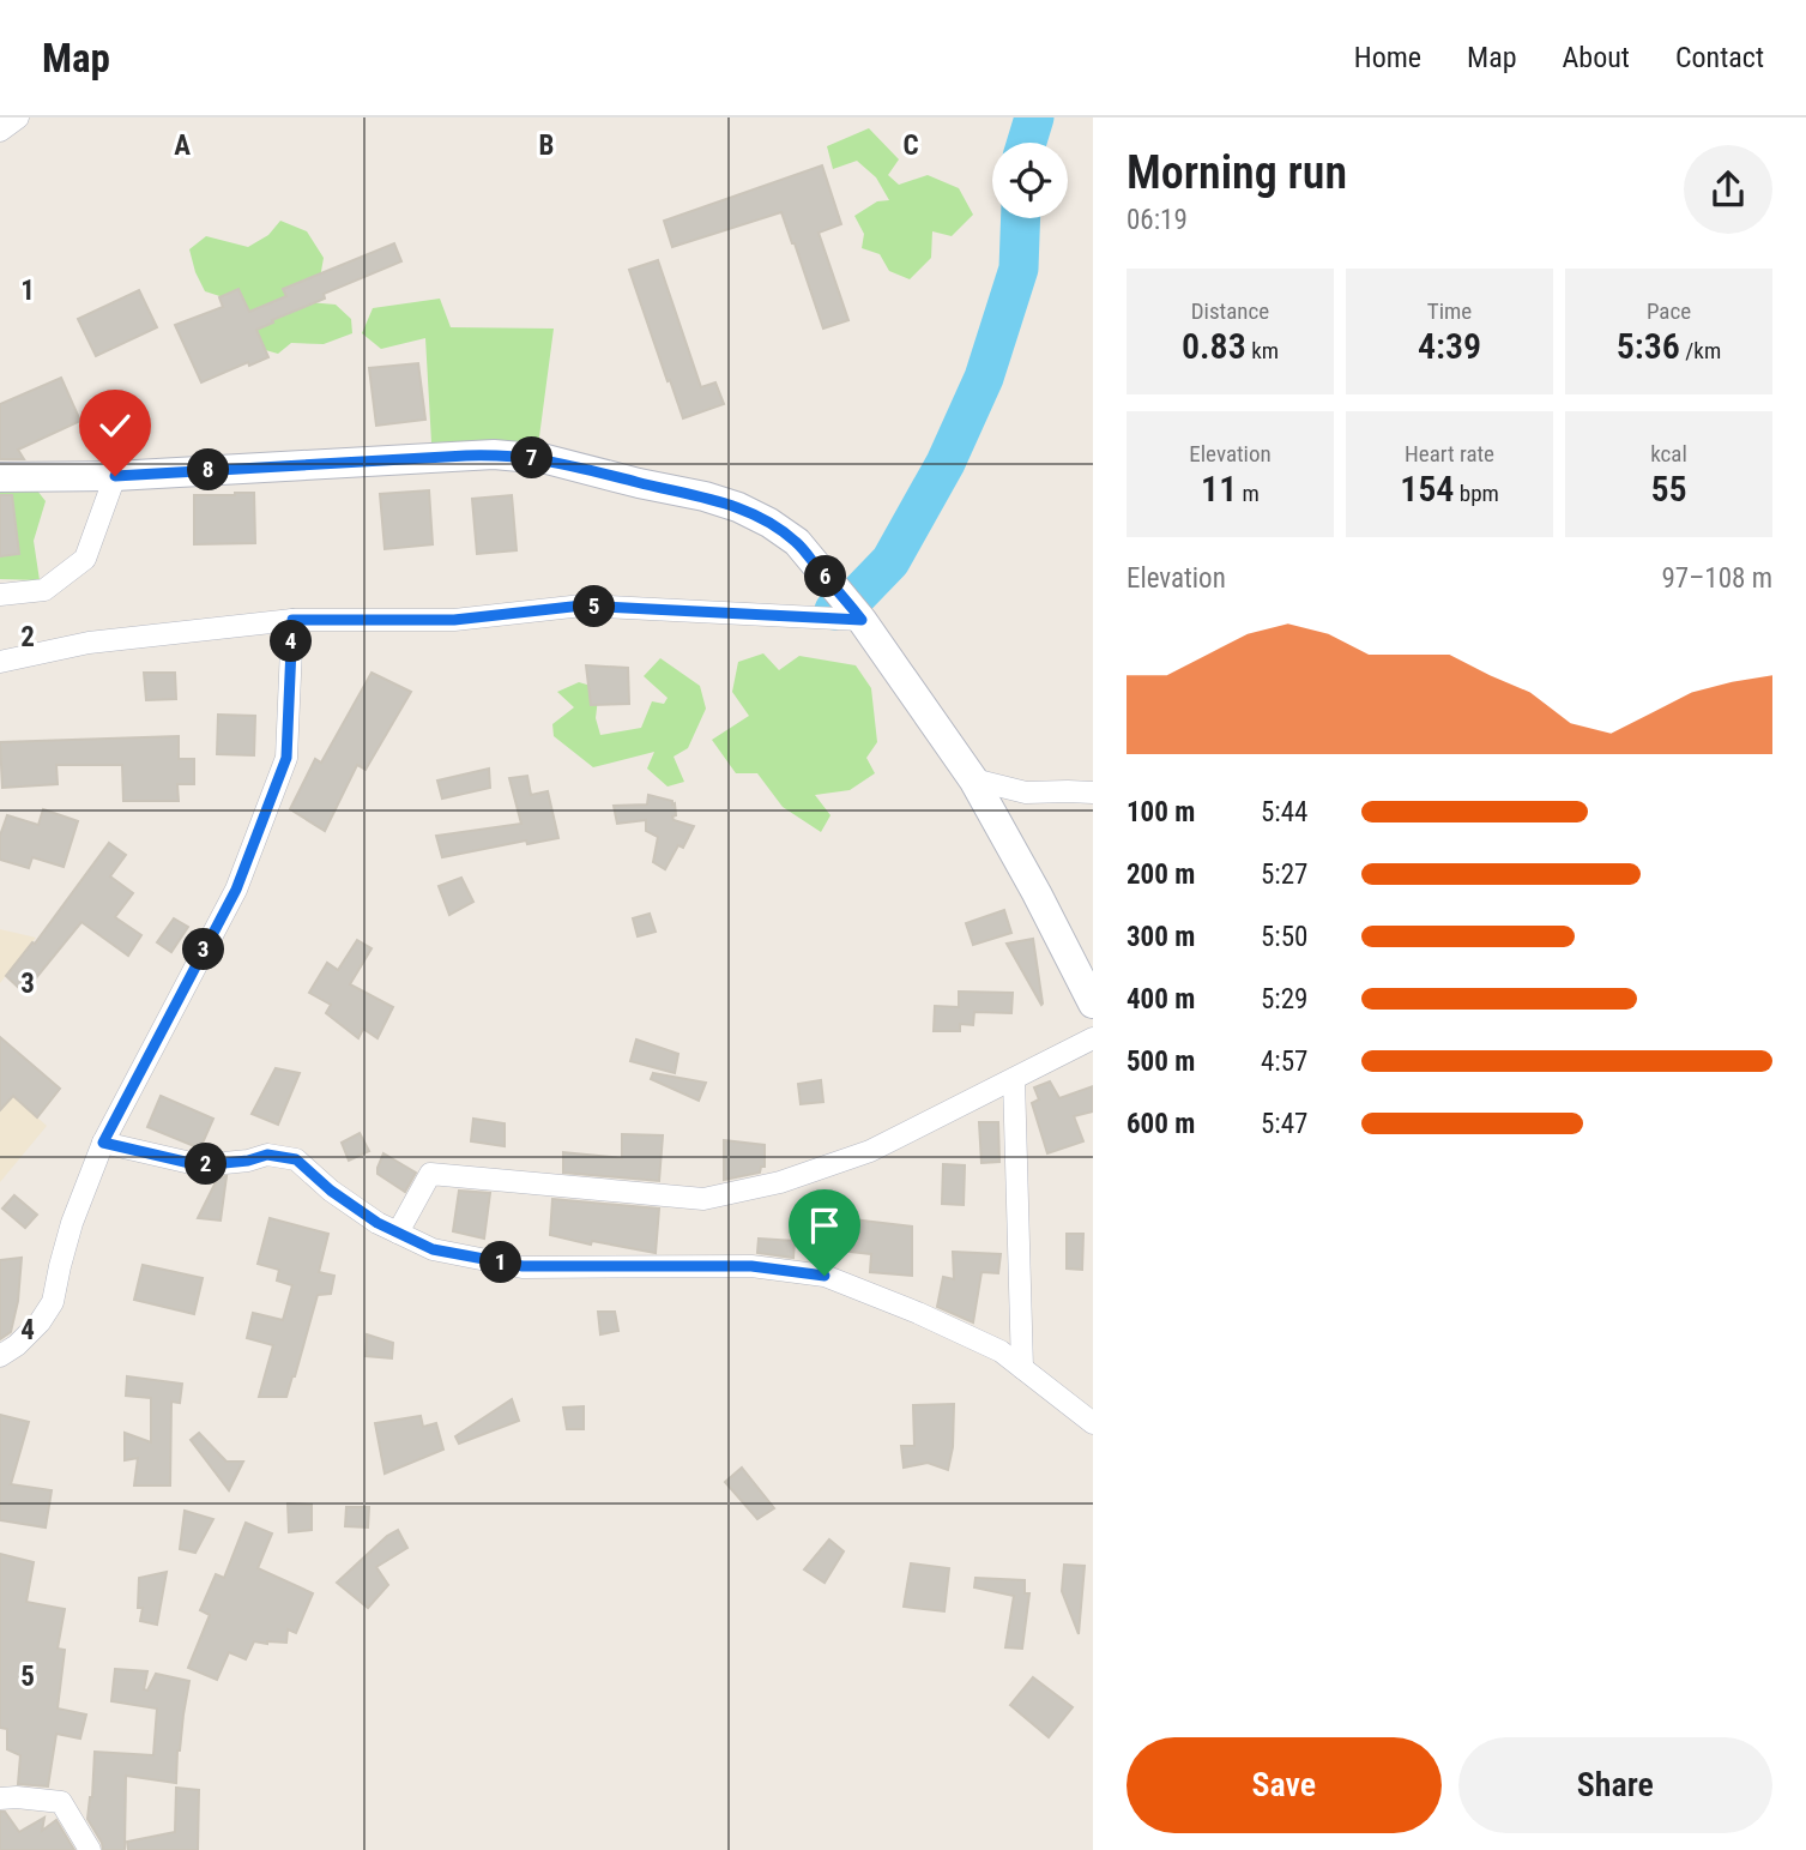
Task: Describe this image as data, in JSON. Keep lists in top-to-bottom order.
{
  "page": {
    "header": "Map",
    "nav": [
      "Home",
      "Map",
      "About",
      "Contact"
    ],
    "heading": ["Morning run", "06:19"],
    "stats": [
      ["Distance", "0.83 km"],
      ["Time", "4:39"],
      ["Pace", "5:36 /km"],
      ["Elevation", "11 m"],
      ["Heart rate", "154 bpm"],
      ["kcal", "55"]
    ],
    "pins": [
      "7",
      "8",
      "6",
      "5",
      "4",
      "3",
      "2",
      "1"
    ],
    "chart": ["Elevation", "97–108 m"],
    "list": [
      {
        "name": "100 m",
        "note": "5:44"
      },
      {
        "name": "200 m",
        "note": "5:27"
      },
      {
        "name": "300 m",
        "note": "5:50"
      },
      {
        "name": "400 m",
        "note": "5:29"
      },
      {
        "name": "500 m",
        "note": "4:57"
      },
      {
        "name": "600 m",
        "note": "5:47"
      }
    ],
    "buttons": ["Save", "Share"]
  },
  "grid": {
    "columns": ["A", "B", "C"],
    "rows": [
      "1",
      "2",
      "3",
      "4",
      "5"
    ]
  }
}
